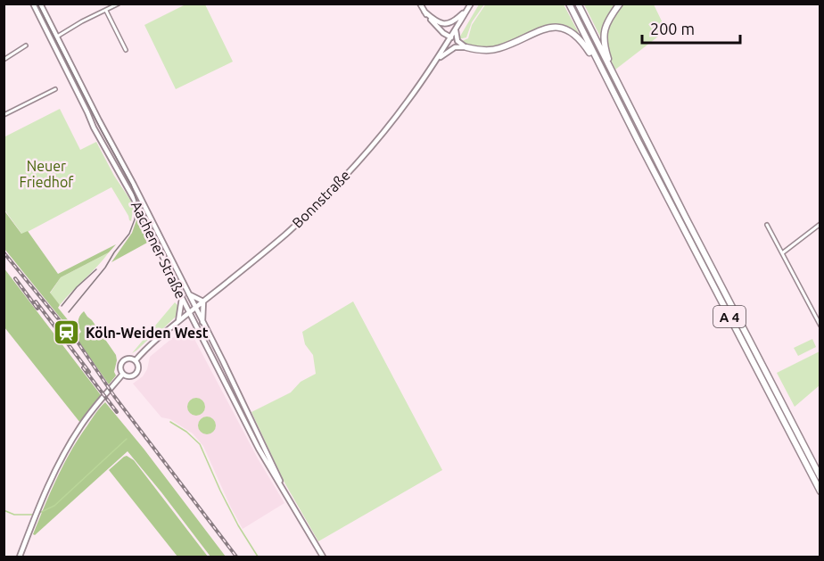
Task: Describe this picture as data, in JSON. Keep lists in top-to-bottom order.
{
  "streets": {
    "highway": ["A 4"],
    "main road": ["Bonnstraße", "Aachener Straße"]
  },
  "crossings": [
    ["Bonnstraße", "Aachener Straße"]
  ],
  "parks": ["Neuer Friedhof"],
  "places": {
    "station": ["Köln-Weiden West"]
  },
  "scale_bar": "200 m"
}
